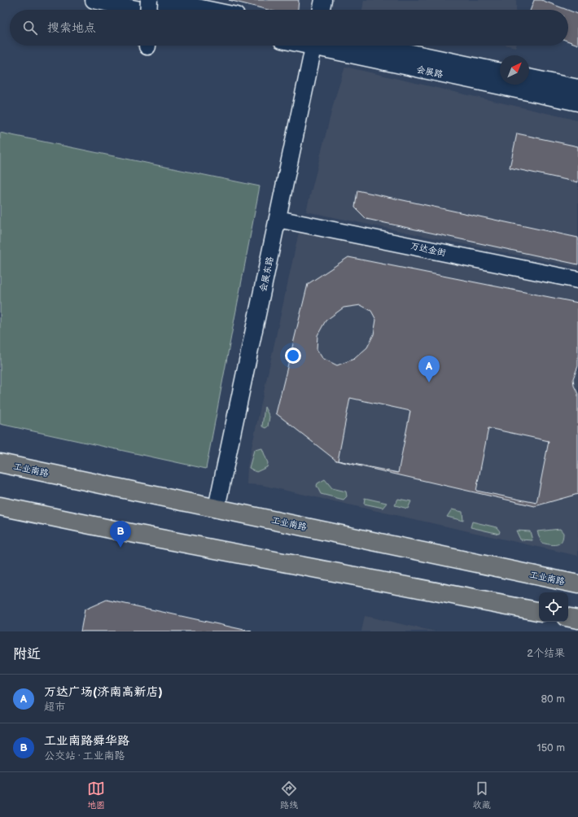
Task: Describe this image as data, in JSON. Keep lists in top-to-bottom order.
{
  "streets": {
    "main road": ["工业南路"],
    "street": ["会展路", "万达金街", "会展东路"]
  },
  "crossings": [
    ["万达金街", "会展东路"],
    ["会展东路", "工业南路"]
  ],
  "north": "top right",
  "page": {
    "search": "搜索地点",
    "pins": ["A", "B"],
    "heading": ["附近", "2个结果"],
    "list": [
      {
        "mark": "A",
        "name": "万达广场(济南高新店)",
        "note": "超市",
        "value": "80 m"
      },
      {
        "mark": "B",
        "name": "工业南路舜华路",
        "note": "公交站 · 工业南路",
        "value": "150 m"
      }
    ],
    "nav": ["地图", "路线", "收藏"]
  }
}
